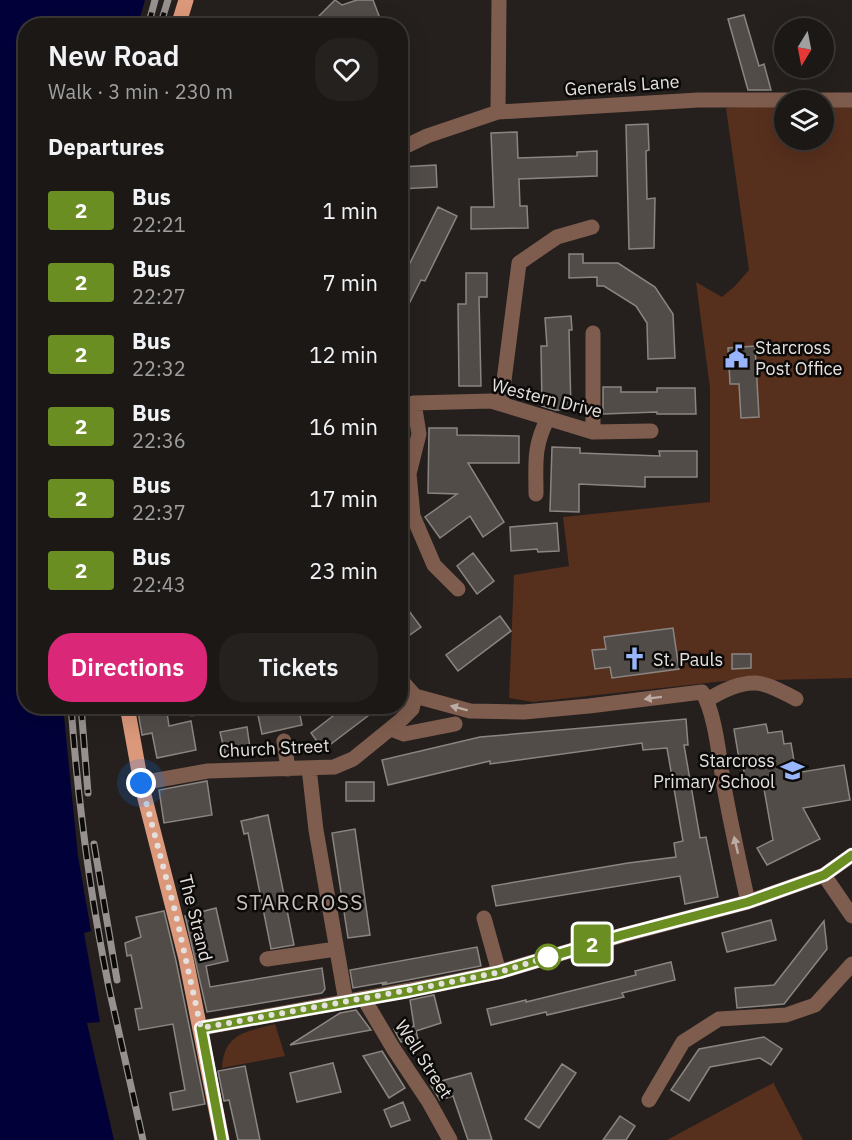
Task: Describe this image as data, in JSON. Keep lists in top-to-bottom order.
{
  "streets": {
    "main road": ["The Strand"],
    "street": [
      "Generals Lane",
      "Western Drive",
      "Church Street",
      "Well Street"
    ]
  },
  "crossings": [
    ["Church Street", "The Strand"]
  ],
  "districts": ["STARCROSS"],
  "places": {
    "public building": ["Starcross Post Office"],
    "church": ["St. Pauls"],
    "school or university": ["Starcross Primary School"]
  },
  "lines": ["bus line 2"],
  "north": "bottom",
  "page": {
    "on_map": "2",
    "heading": [
      ["New Road", "Walk · 3 min · 230 m"],
      "Departures"
    ],
    "list": [
      {
        "mark": "2",
        "name": "Bus",
        "note": "22:21",
        "value": "1 min"
      },
      {
        "mark": "2",
        "name": "Bus",
        "note": "22:27",
        "value": "7 min"
      },
      {
        "mark": "2",
        "name": "Bus",
        "note": "22:32",
        "value": "12 min"
      },
      {
        "mark": "2",
        "name": "Bus",
        "note": "22:36",
        "value": "16 min"
      },
      {
        "mark": "2",
        "name": "Bus",
        "note": "22:37",
        "value": "17 min"
      },
      {
        "mark": "2",
        "name": "Bus",
        "note": "22:43",
        "value": "23 min"
      }
    ],
    "buttons": ["Directions", "Tickets"]
  }
}
